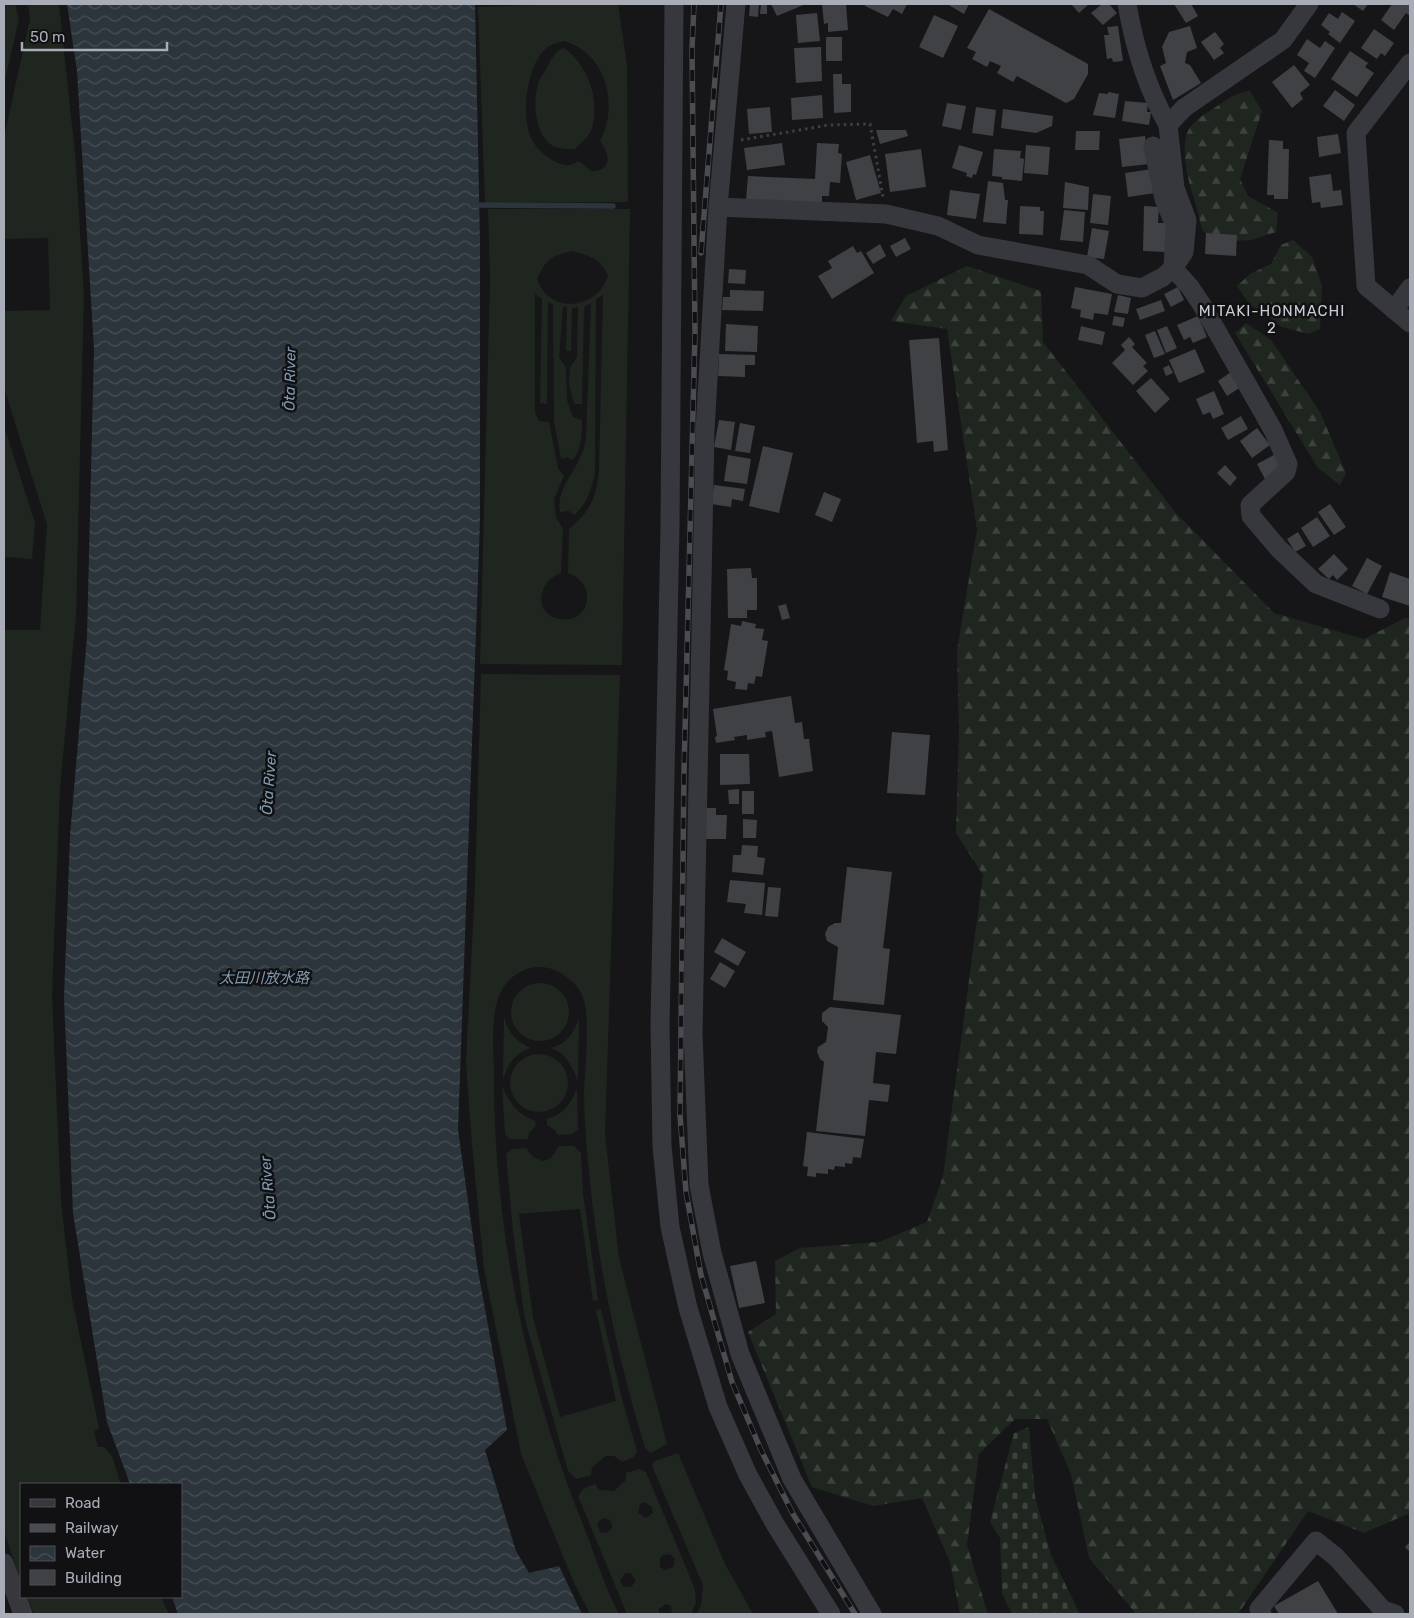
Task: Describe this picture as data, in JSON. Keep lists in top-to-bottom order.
{
  "districts": ["MITAKI-HONMACHI 2"],
  "water": ["Ōta River", "太田川放水路"],
  "legend": [
    "Road",
    "Railway",
    "Water",
    "Building"
  ],
  "scale_bar": "50 m"
}
